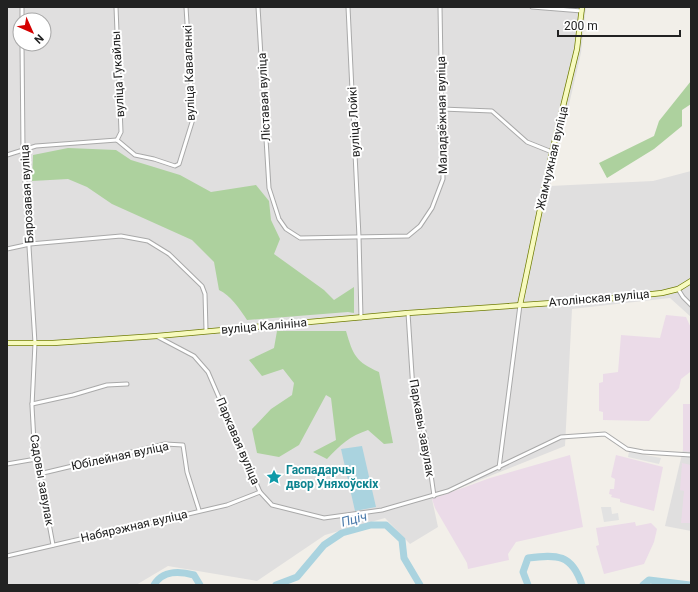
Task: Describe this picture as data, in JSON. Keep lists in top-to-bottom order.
{
  "streets": {
    "street": [
      "вуліца Каваленкі",
      "вуліца Гукайлы",
      "Ліставая вуліца",
      "Маладзёжная вуліца",
      "вуліца Лойкі",
      "Жамчужная вуліца",
      "Бярозавая вуліца",
      "Атолінская вуліца",
      "вуліца Калініна",
      "Паркавы завулак",
      "Паркавая вуліца",
      "Юбілейная вуліца",
      "Садовы завулак",
      "Набярэжная вуліца"
    ]
  },
  "crossings": [
    ["вуліца Каваленкі", "вуліца Гукайлы"],
    ["Ліставая вуліца", "Маладзёжная вуліца"],
    ["Ліставая вуліца", "вуліца Лойкі"],
    ["Маладзёжная вуліца", "вуліца Лойкі"],
    ["вуліца Лойкі", "вуліца Калініна"],
    ["Жамчужная вуліца", "Атолінская вуліца"],
    ["Жамчужная вуліца", "вуліца Калініна"],
    ["Бярозавая вуліца", "вуліца Калініна"],
    ["Бярозавая вуліца", "Садовы завулак"],
    ["Атолінская вуліца", "вуліца Калініна"],
    ["вуліца Калініна", "Паркавы завулак"],
    ["вуліца Калініна", "Паркавая вуліца"],
    ["вуліца Калініна", "Садовы завулак"],
    ["Паркавы завулак", "Паркавая вуліца"],
    ["Паркавая вуліца", "Набярэжная вуліца"],
    ["Юбілейная вуліца", "Садовы завулак"],
    ["Юбілейная вуліца", "Набярэжная вуліца"],
    ["Садовы завулак", "Набярэжная вуліца"]
  ],
  "water": ["Пціч"],
  "places": {
    "place": ["Гаспадарчы двор Уняхоўскіх"]
  },
  "scale_bar": "200 m",
  "north": "bottom right"
}
